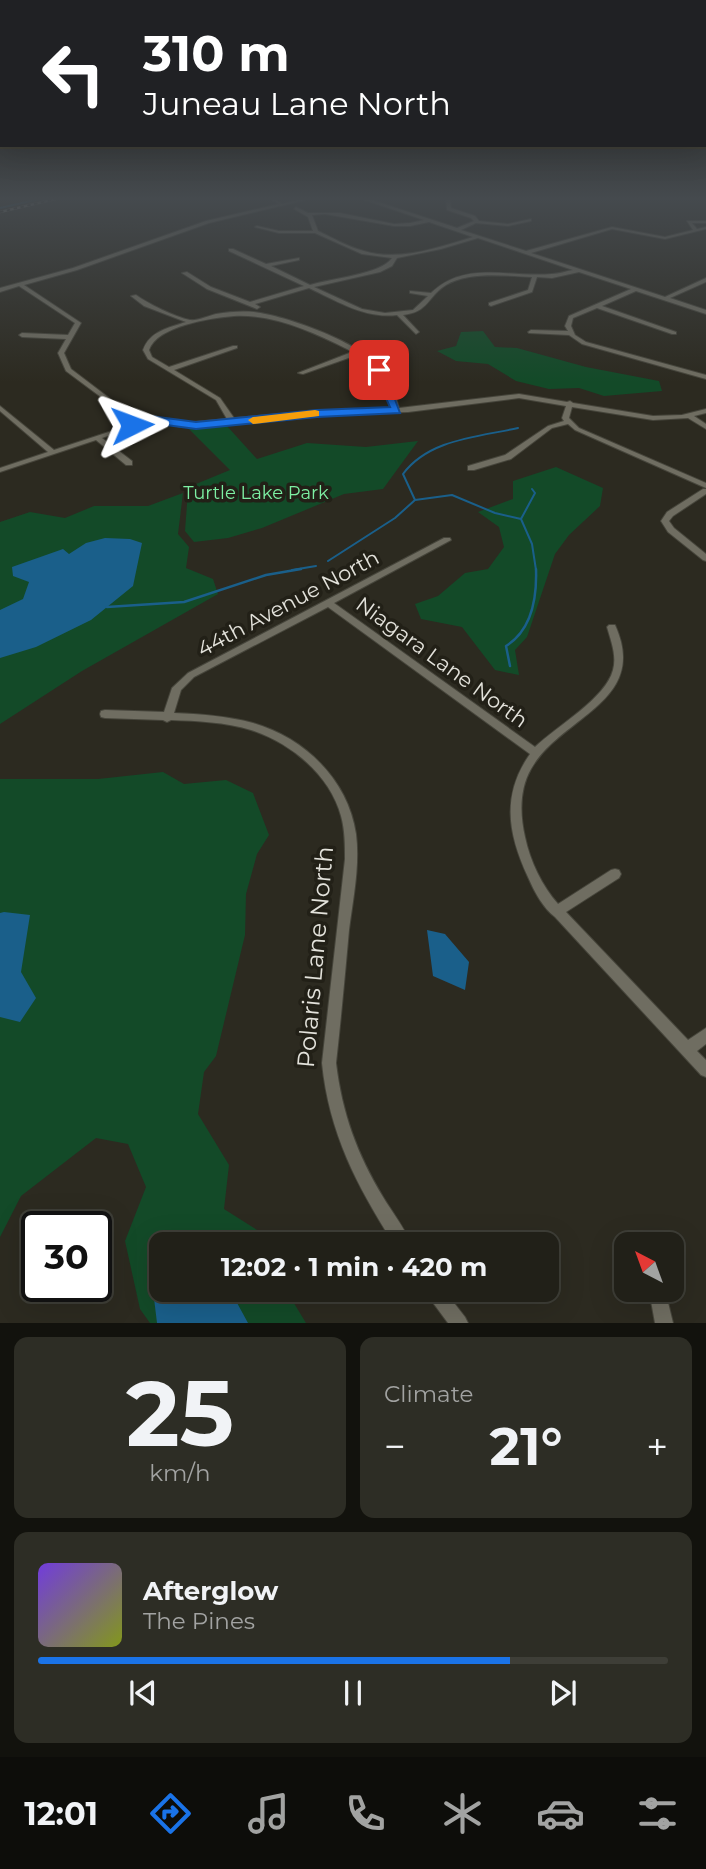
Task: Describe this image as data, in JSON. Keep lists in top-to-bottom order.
{
  "streets": {
    "street": ["44th Avenue North", "Niagara Lane North", "Polaris Lane North"]
  },
  "crossings": [
    ["44th Avenue North", "Niagara Lane North"],
    ["44th Avenue North", "Polaris Lane North"]
  ],
  "parks": ["Turtle Lake Park"],
  "north": "top left",
  "page": {
    "turn": ["310 m", "Juneau Lane North"],
    "limit": "30",
    "trip": "12:02 · 1 min · 420 m",
    "tile": [
      ["25", "km/h"],
      "Climate"
    ],
    "heat": ["−", "21°", "+"],
    "song": ["Afterglow", "The Pines"],
    "tabs": "12:01"
  }
}
